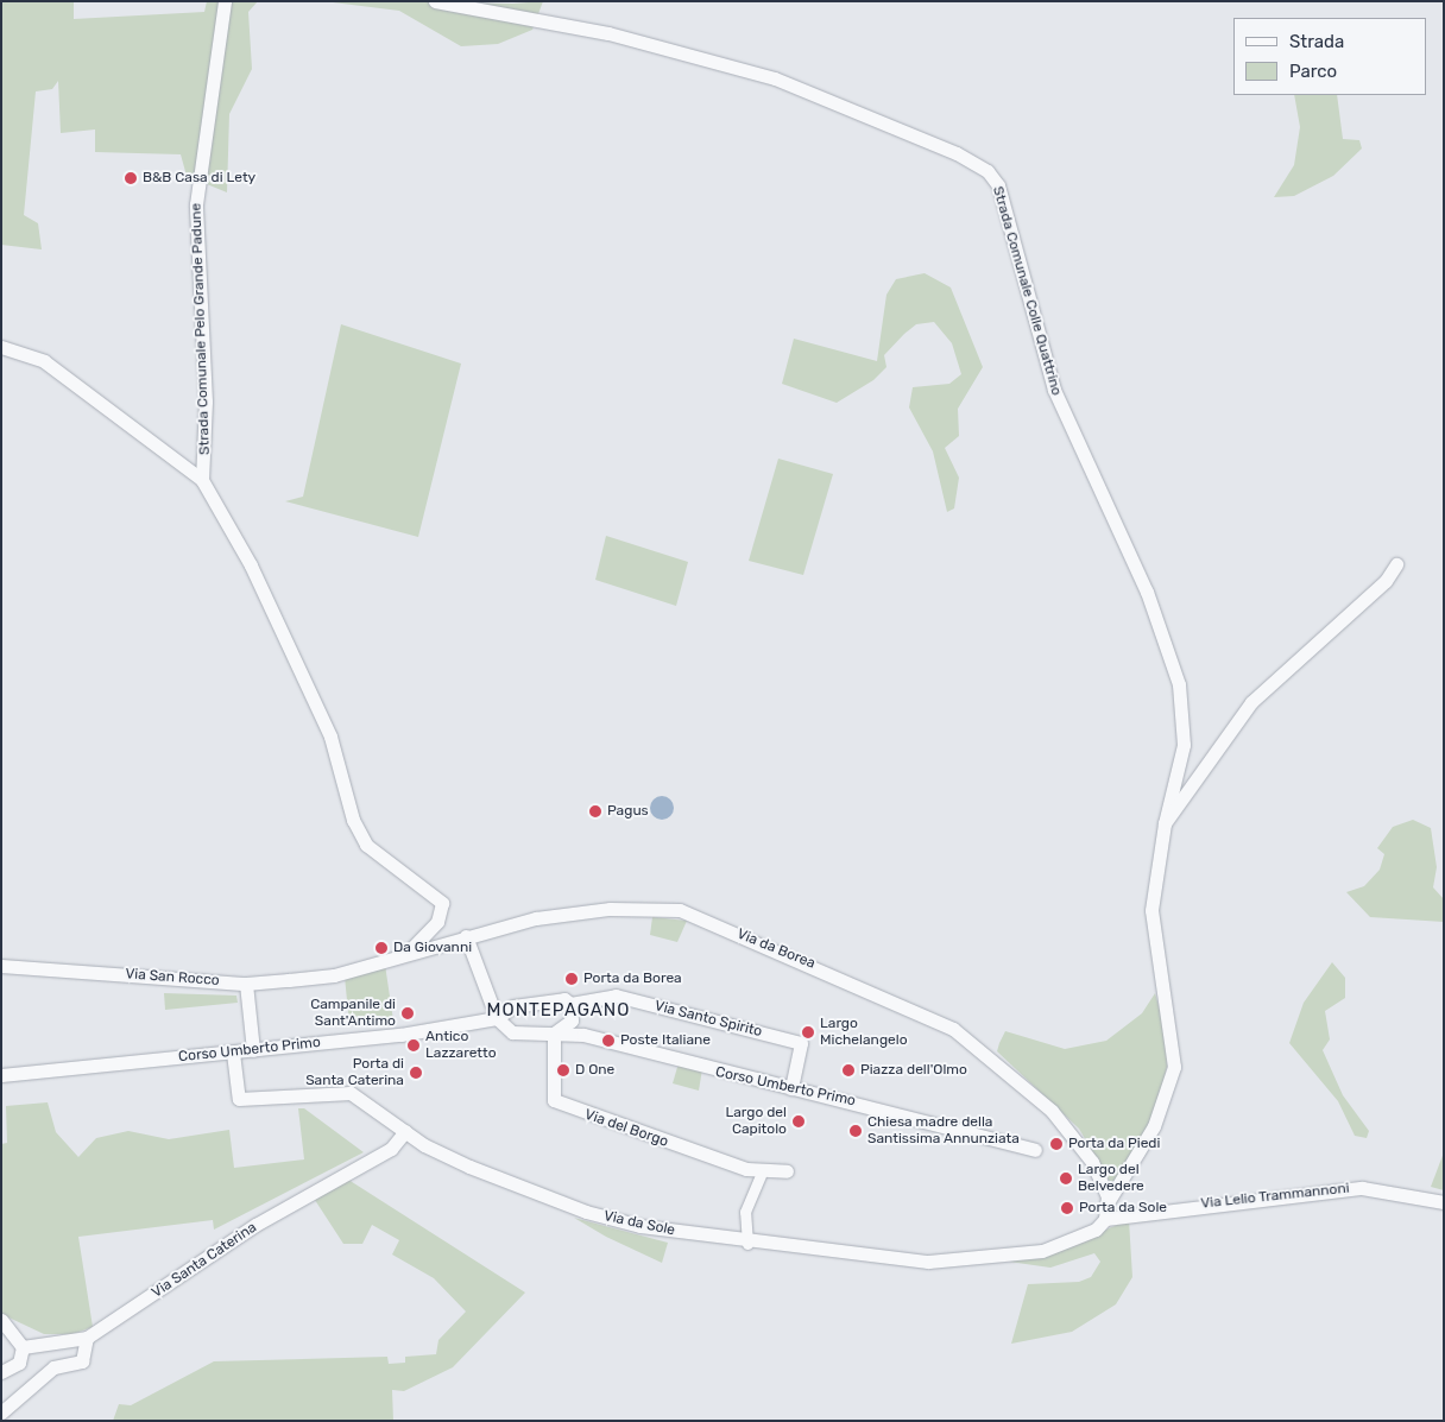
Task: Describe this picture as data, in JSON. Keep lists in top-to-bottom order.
{
  "streets": {
    "street": [
      "Strada Comunale Colle Quattrino",
      "Strada Comunale Pelo Grande Padune",
      "Via da Borea",
      "Via San Rocco",
      "Via Santo Spirito",
      "Corso Umberto Primo",
      "Via del Borgo",
      "Via Lelio Trammannoni",
      "Via da Sole",
      "Via Santa Caterina"
    ]
  },
  "crossings": [
    ["Strada Comunale Colle Quattrino", "Via da Borea"],
    ["Strada Comunale Colle Quattrino", "Via Lelio Trammannoni"],
    ["Strada Comunale Colle Quattrino", "Via da Sole"],
    ["Via da Borea", "Via San Rocco"],
    ["Via da Borea", "Via Lelio Trammannoni"],
    ["Via da Borea", "Via da Sole"],
    ["Via Santo Spirito", "Corso Umberto Primo"],
    ["Corso Umberto Primo", "Via del Borgo"],
    ["Corso Umberto Primo", "Via da Sole"],
    ["Via Lelio Trammannoni", "Via da Sole"],
    ["Via da Sole", "Via Santa Caterina"]
  ],
  "districts": ["MONTEPAGANO"],
  "places": [
    "B&B Casa di Lety",
    "Pagus",
    "Da Giovanni",
    "Porta da Borea",
    "Campanile di Sant'Antimo",
    "Largo Michelangelo",
    "Poste Italiane",
    "Antico Lazzaretto",
    "D One",
    "Piazza dell'Olmo",
    "Porta di Santa Caterina",
    "Largo del Capitolo",
    "Chiesa madre della Santissima Annunziata",
    "Porta da Piedi",
    "Largo del Belvedere",
    "Porta da Sole"
  ],
  "legend": ["Strada", "Parco"]
}
